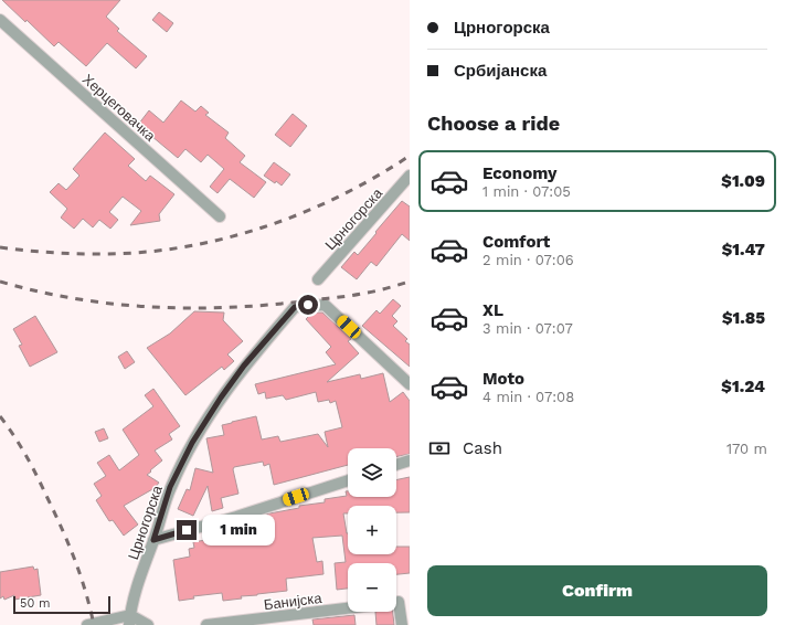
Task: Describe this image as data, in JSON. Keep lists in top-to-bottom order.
{
  "streets": {
    "street": ["Херцеговачка", "Црногорска", "Банијска"]
  },
  "scale_bar": "50 m",
  "page": {
    "banner": ["Црногорска", "Србијанска"],
    "heading": "Choose a ride",
    "list": [
      {
        "name": "Economy",
        "note": "1 min · 07:05",
        "value": "$1.09"
      },
      {
        "name": "Comfort",
        "note": "2 min · 07:06",
        "value": "$1.47"
      },
      {
        "name": "XL",
        "note": "3 min · 07:07",
        "value": "$1.85"
      },
      {
        "name": "Moto",
        "note": "4 min · 07:08",
        "value": "$1.24"
      }
    ],
    "pay": ["Cash", "170 m"],
    "map_buttons": ["+", "−"],
    "bubble": "1 min",
    "buttons": "Confirm",
    "scale": "50 m"
  }
}
